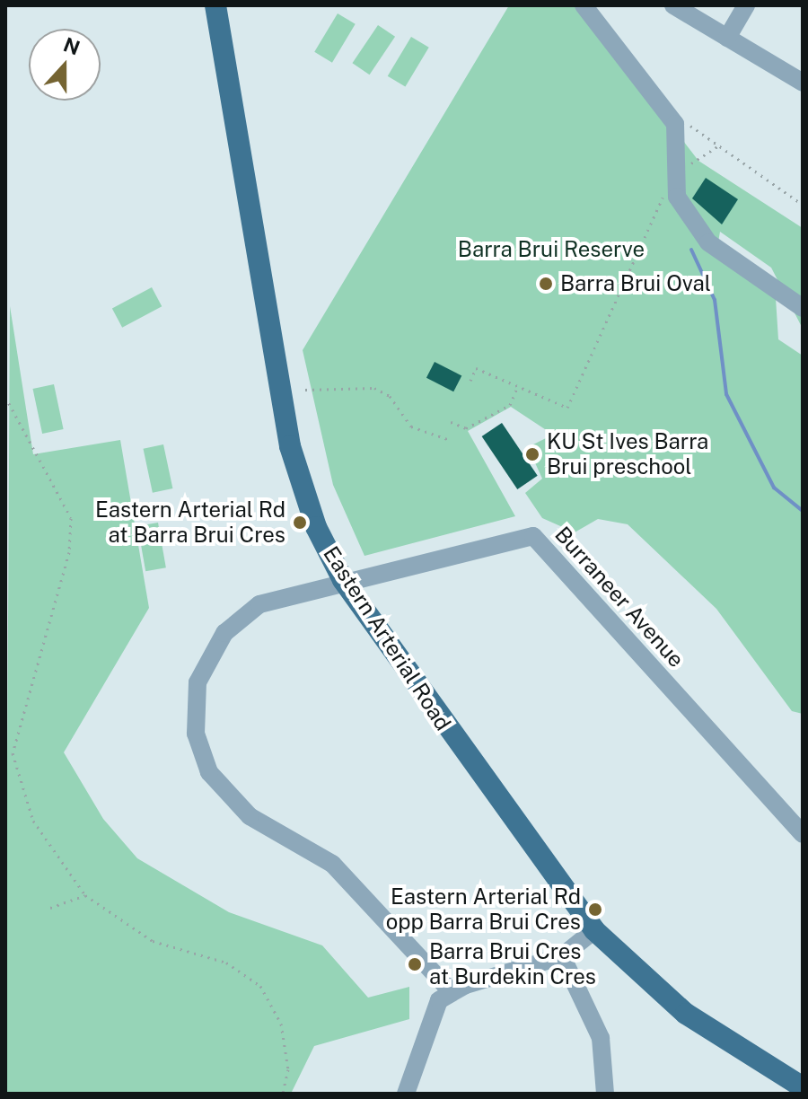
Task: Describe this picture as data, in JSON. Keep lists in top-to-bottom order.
{
  "streets": {
    "main road": ["Eastern Arterial Road"],
    "street": ["Burraneer Avenue"]
  },
  "crossings": [
    ["Burraneer Avenue", "Eastern Arterial Road"]
  ],
  "parks": ["Barra Brui Reserve"],
  "places": [
    "Barra Brui Oval",
    "KU St Ives Barra Brui preschool",
    "Eastern Arterial Rd at Barra Brui Cres",
    "Eastern Arterial Rd opp Barra Brui Cres",
    "Barra Brui Cres at Burdekin Cres"
  ],
  "north": "top"
}
